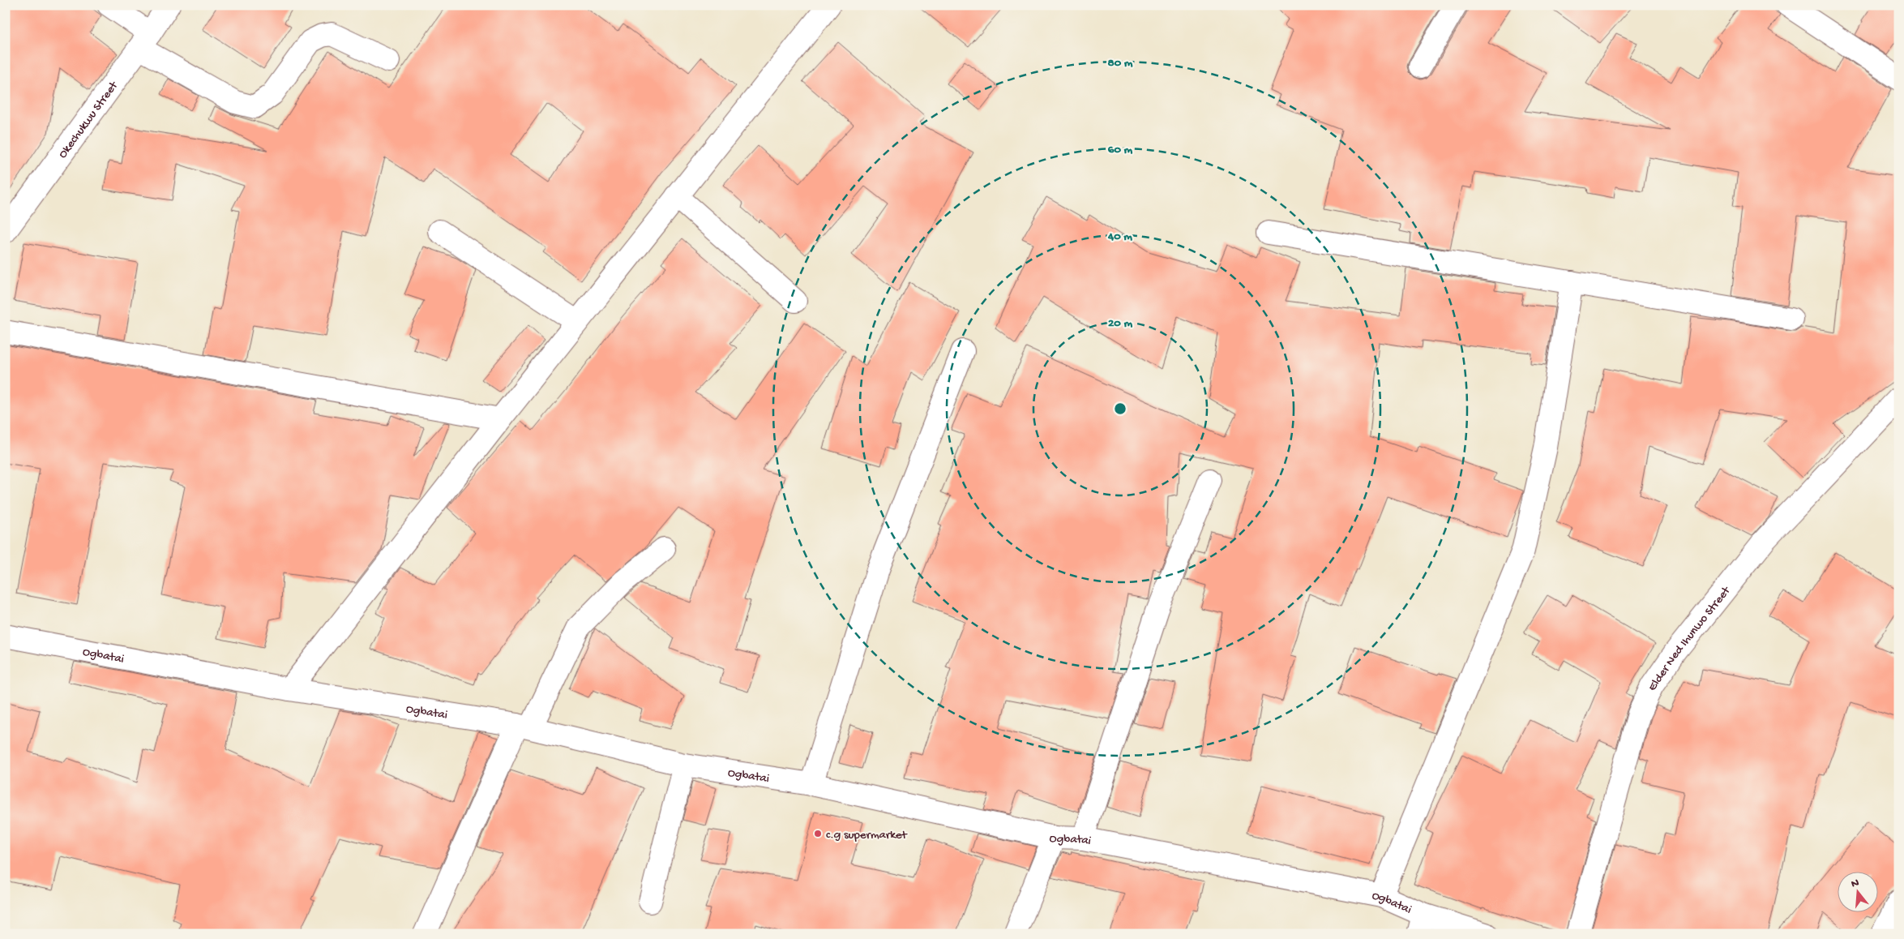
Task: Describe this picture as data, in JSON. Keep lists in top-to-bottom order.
{
  "streets": {
    "street": ["Okechukwu Street", "Elder Ned Ihunwo Street", "Ogbatai"]
  },
  "places": ["c.g supermarket"],
  "north": "top",
  "rings": [
    "80 m",
    "60 m",
    "40 m",
    "20 m"
  ]
}
